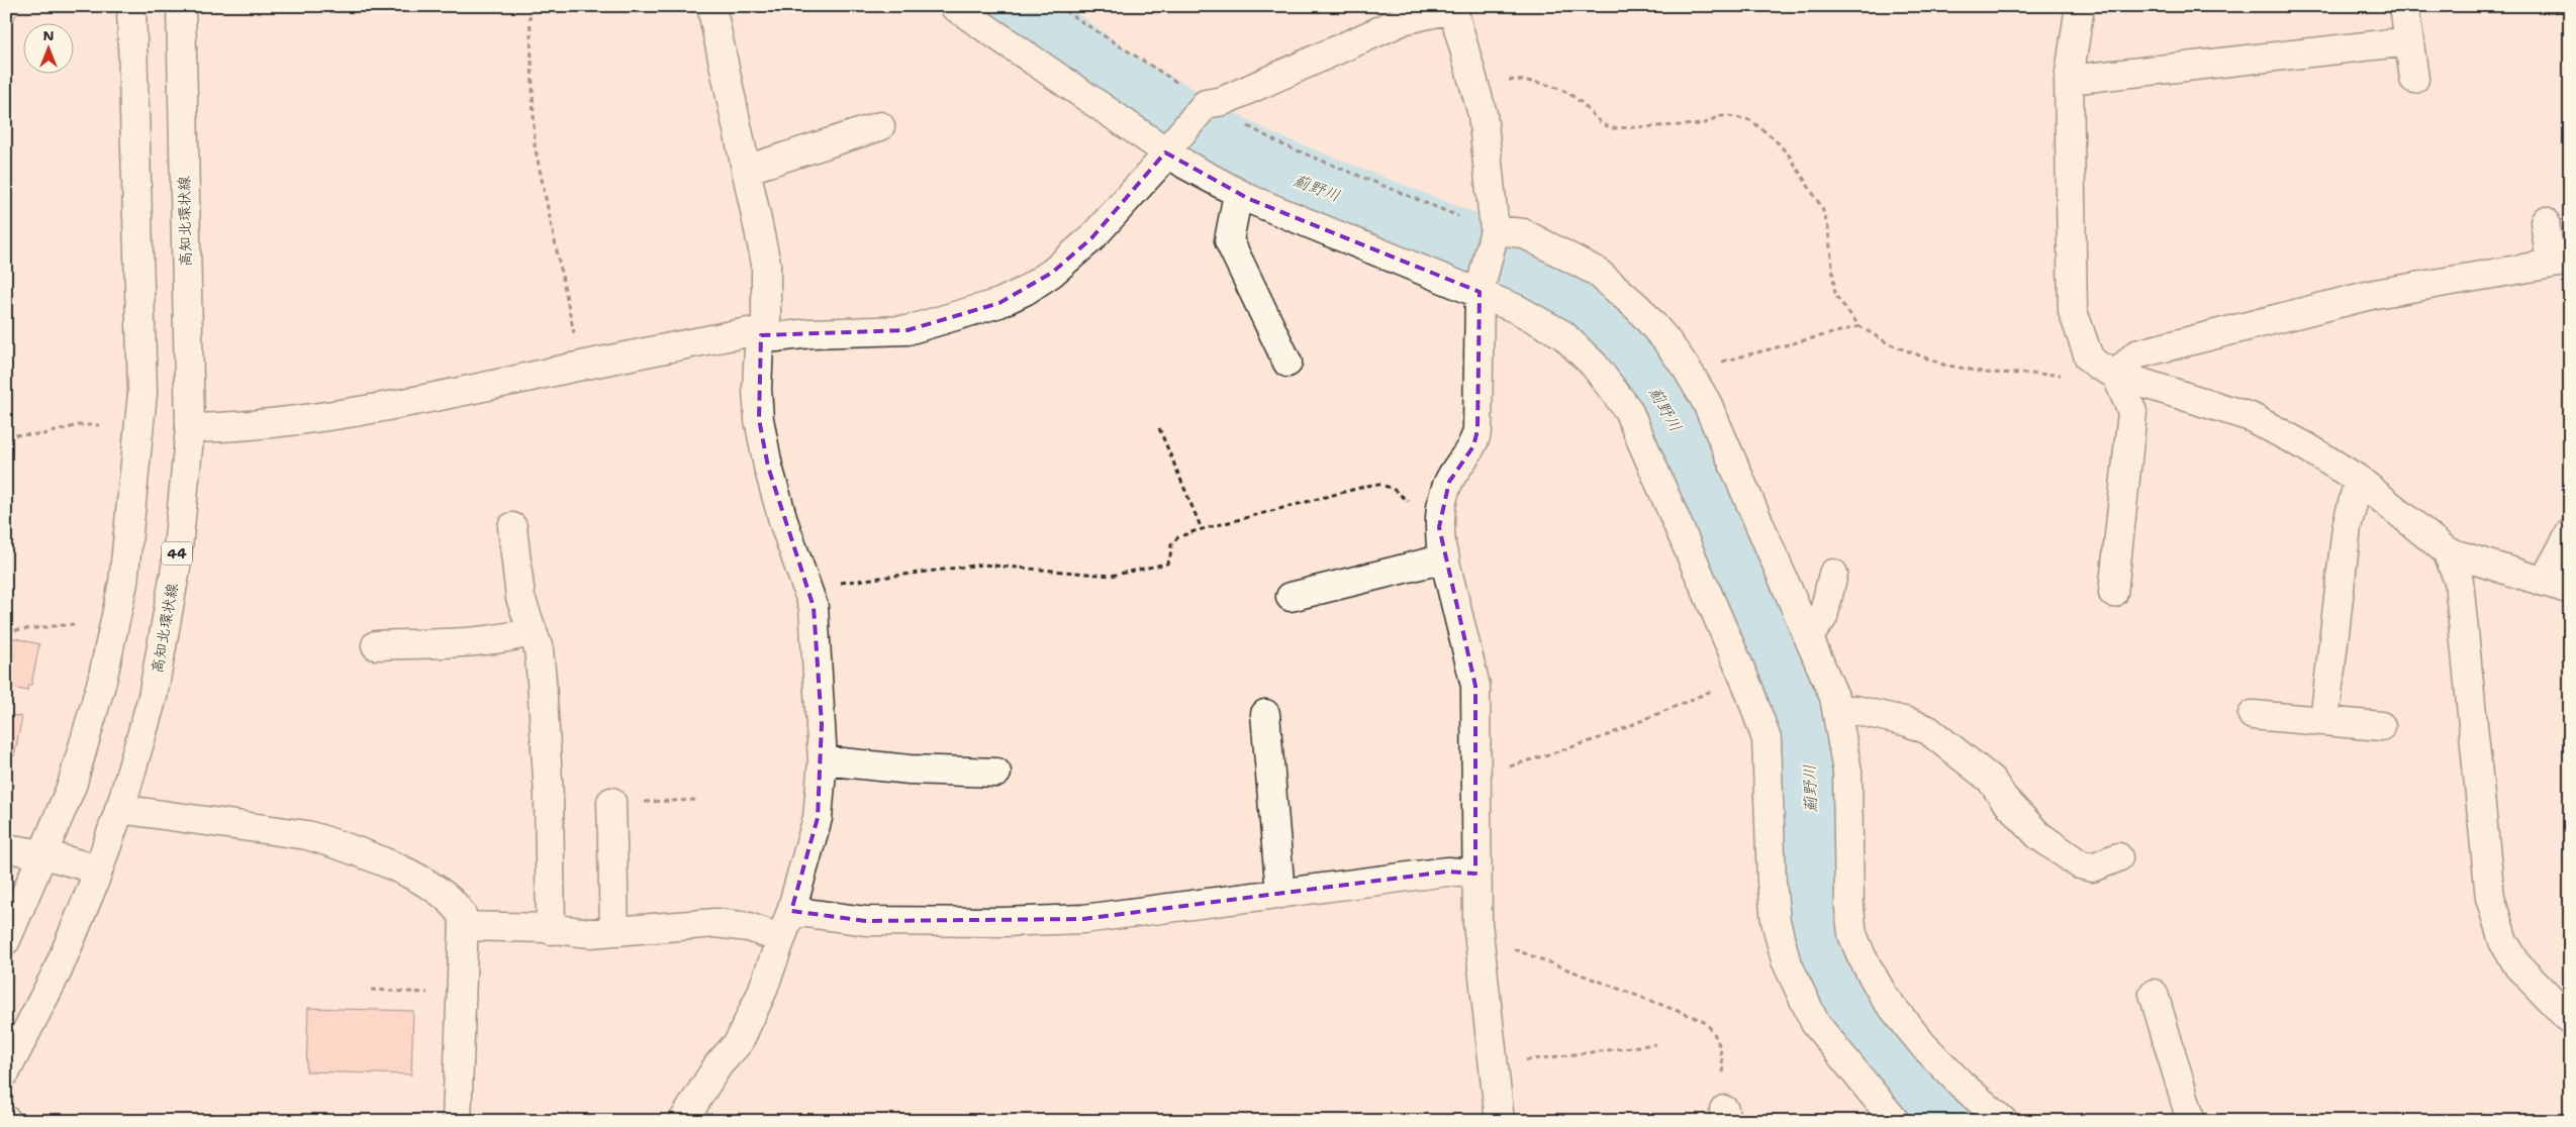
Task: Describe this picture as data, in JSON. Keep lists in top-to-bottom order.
{
  "streets": {
    "street": ["高知北環状線", "44"]
  },
  "water": ["薊野川"],
  "north": "top"
}
